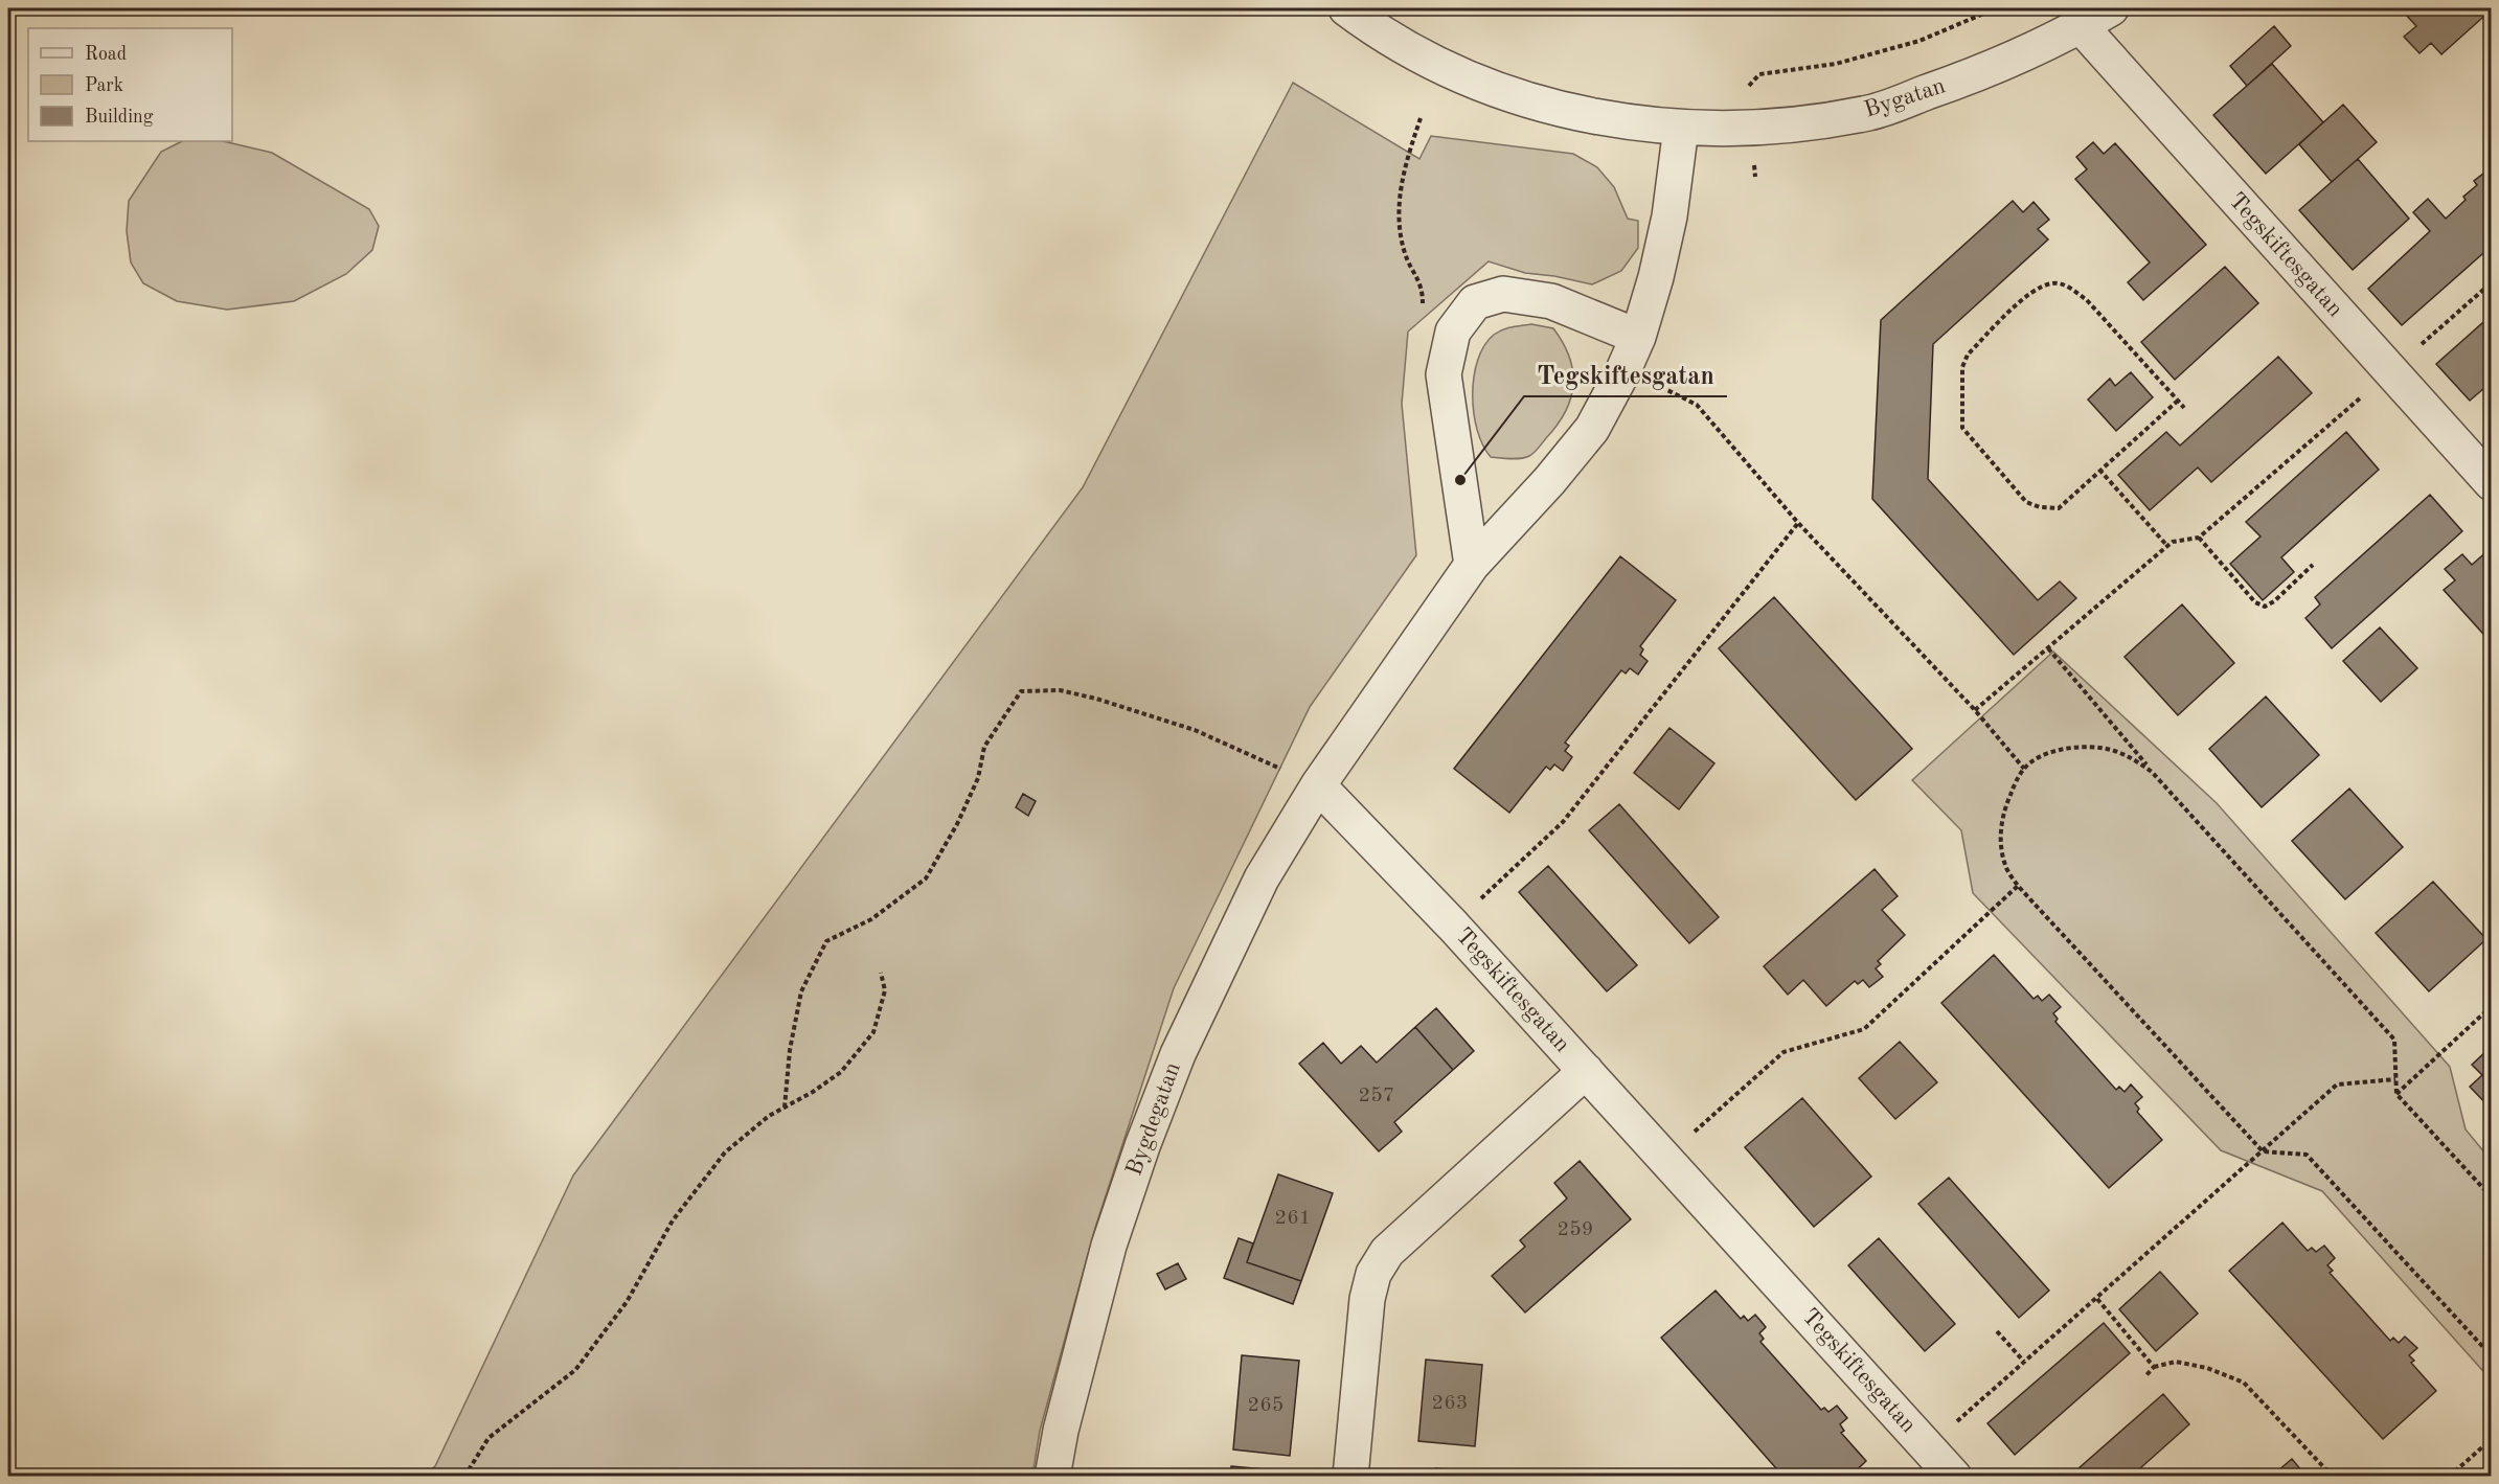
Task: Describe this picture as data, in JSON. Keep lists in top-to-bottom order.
{
  "streets": {
    "street": ["Bygatan", "Tegskiftesgatan", "Bygdegatan"]
  },
  "crossings": [
    ["Bygatan", "Tegskiftesgatan"],
    ["Tegskiftesgatan", "Bygdegatan"]
  ],
  "places": ["Tegskiftesgatan"],
  "house_numbers": [
    "257",
    "261",
    "259",
    "263",
    "265"
  ],
  "legend": ["Road", "Park", "Building"]
}
